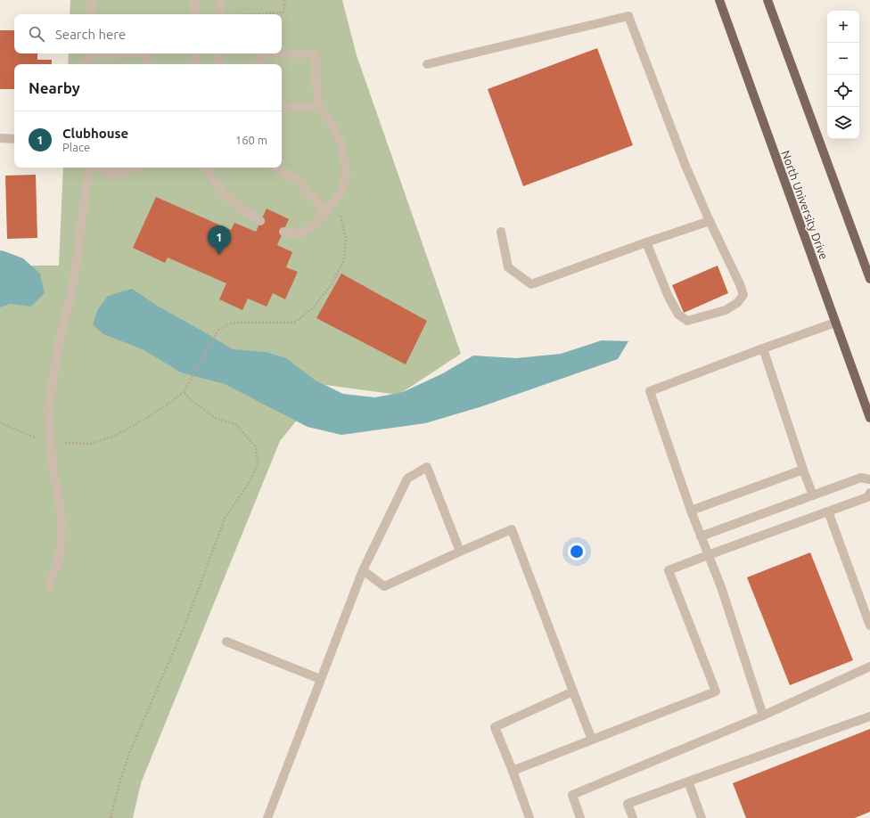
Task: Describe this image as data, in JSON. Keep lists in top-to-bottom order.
{
  "streets": {
    "main road": ["North University Drive"]
  },
  "page": {
    "map_buttons": ["+", "−"],
    "search": "Search here",
    "heading": "Nearby",
    "list": [
      {
        "mark": "1",
        "name": "Clubhouse",
        "note": "Place",
        "value": "160 m"
      }
    ],
    "pins": "1"
  }
}
